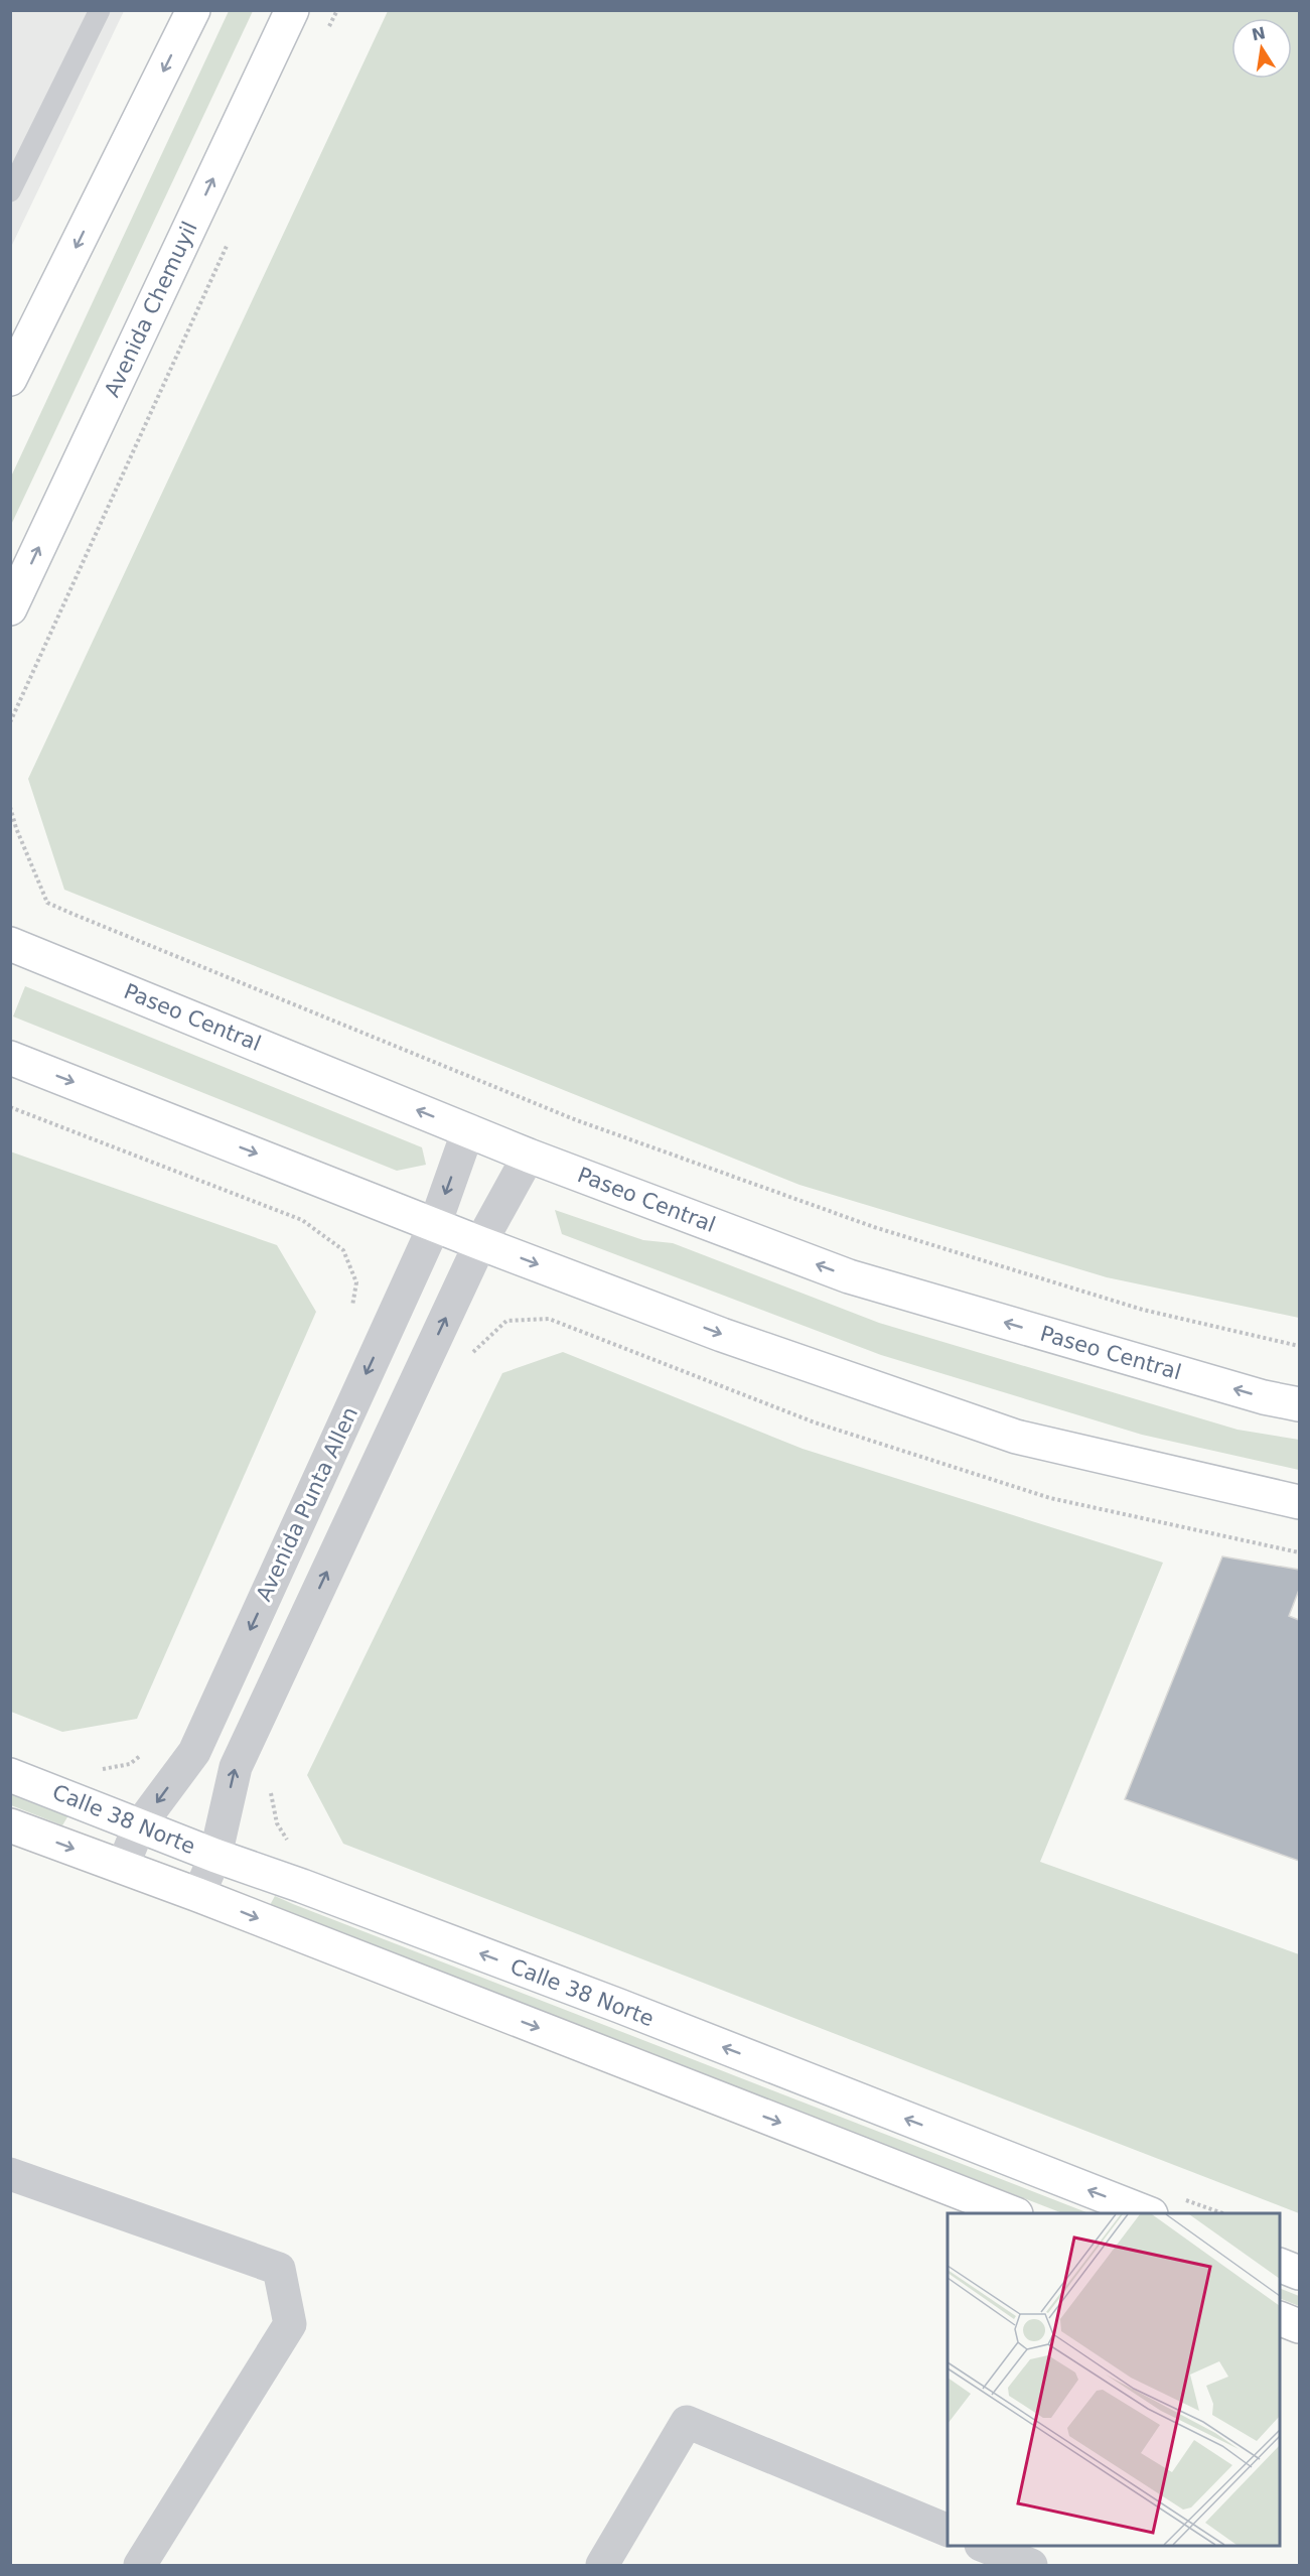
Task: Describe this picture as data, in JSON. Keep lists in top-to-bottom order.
{
  "streets": {
    "main road": ["Avenida Chemuyil", "Paseo Central", "Calle 38 Norte"],
    "street": ["Avenida Punta Allen"]
  },
  "crossings": [
    ["Paseo Central", "Avenida Punta Allen"],
    ["Avenida Punta Allen", "Calle 38 Norte"]
  ],
  "north": "top"
}
